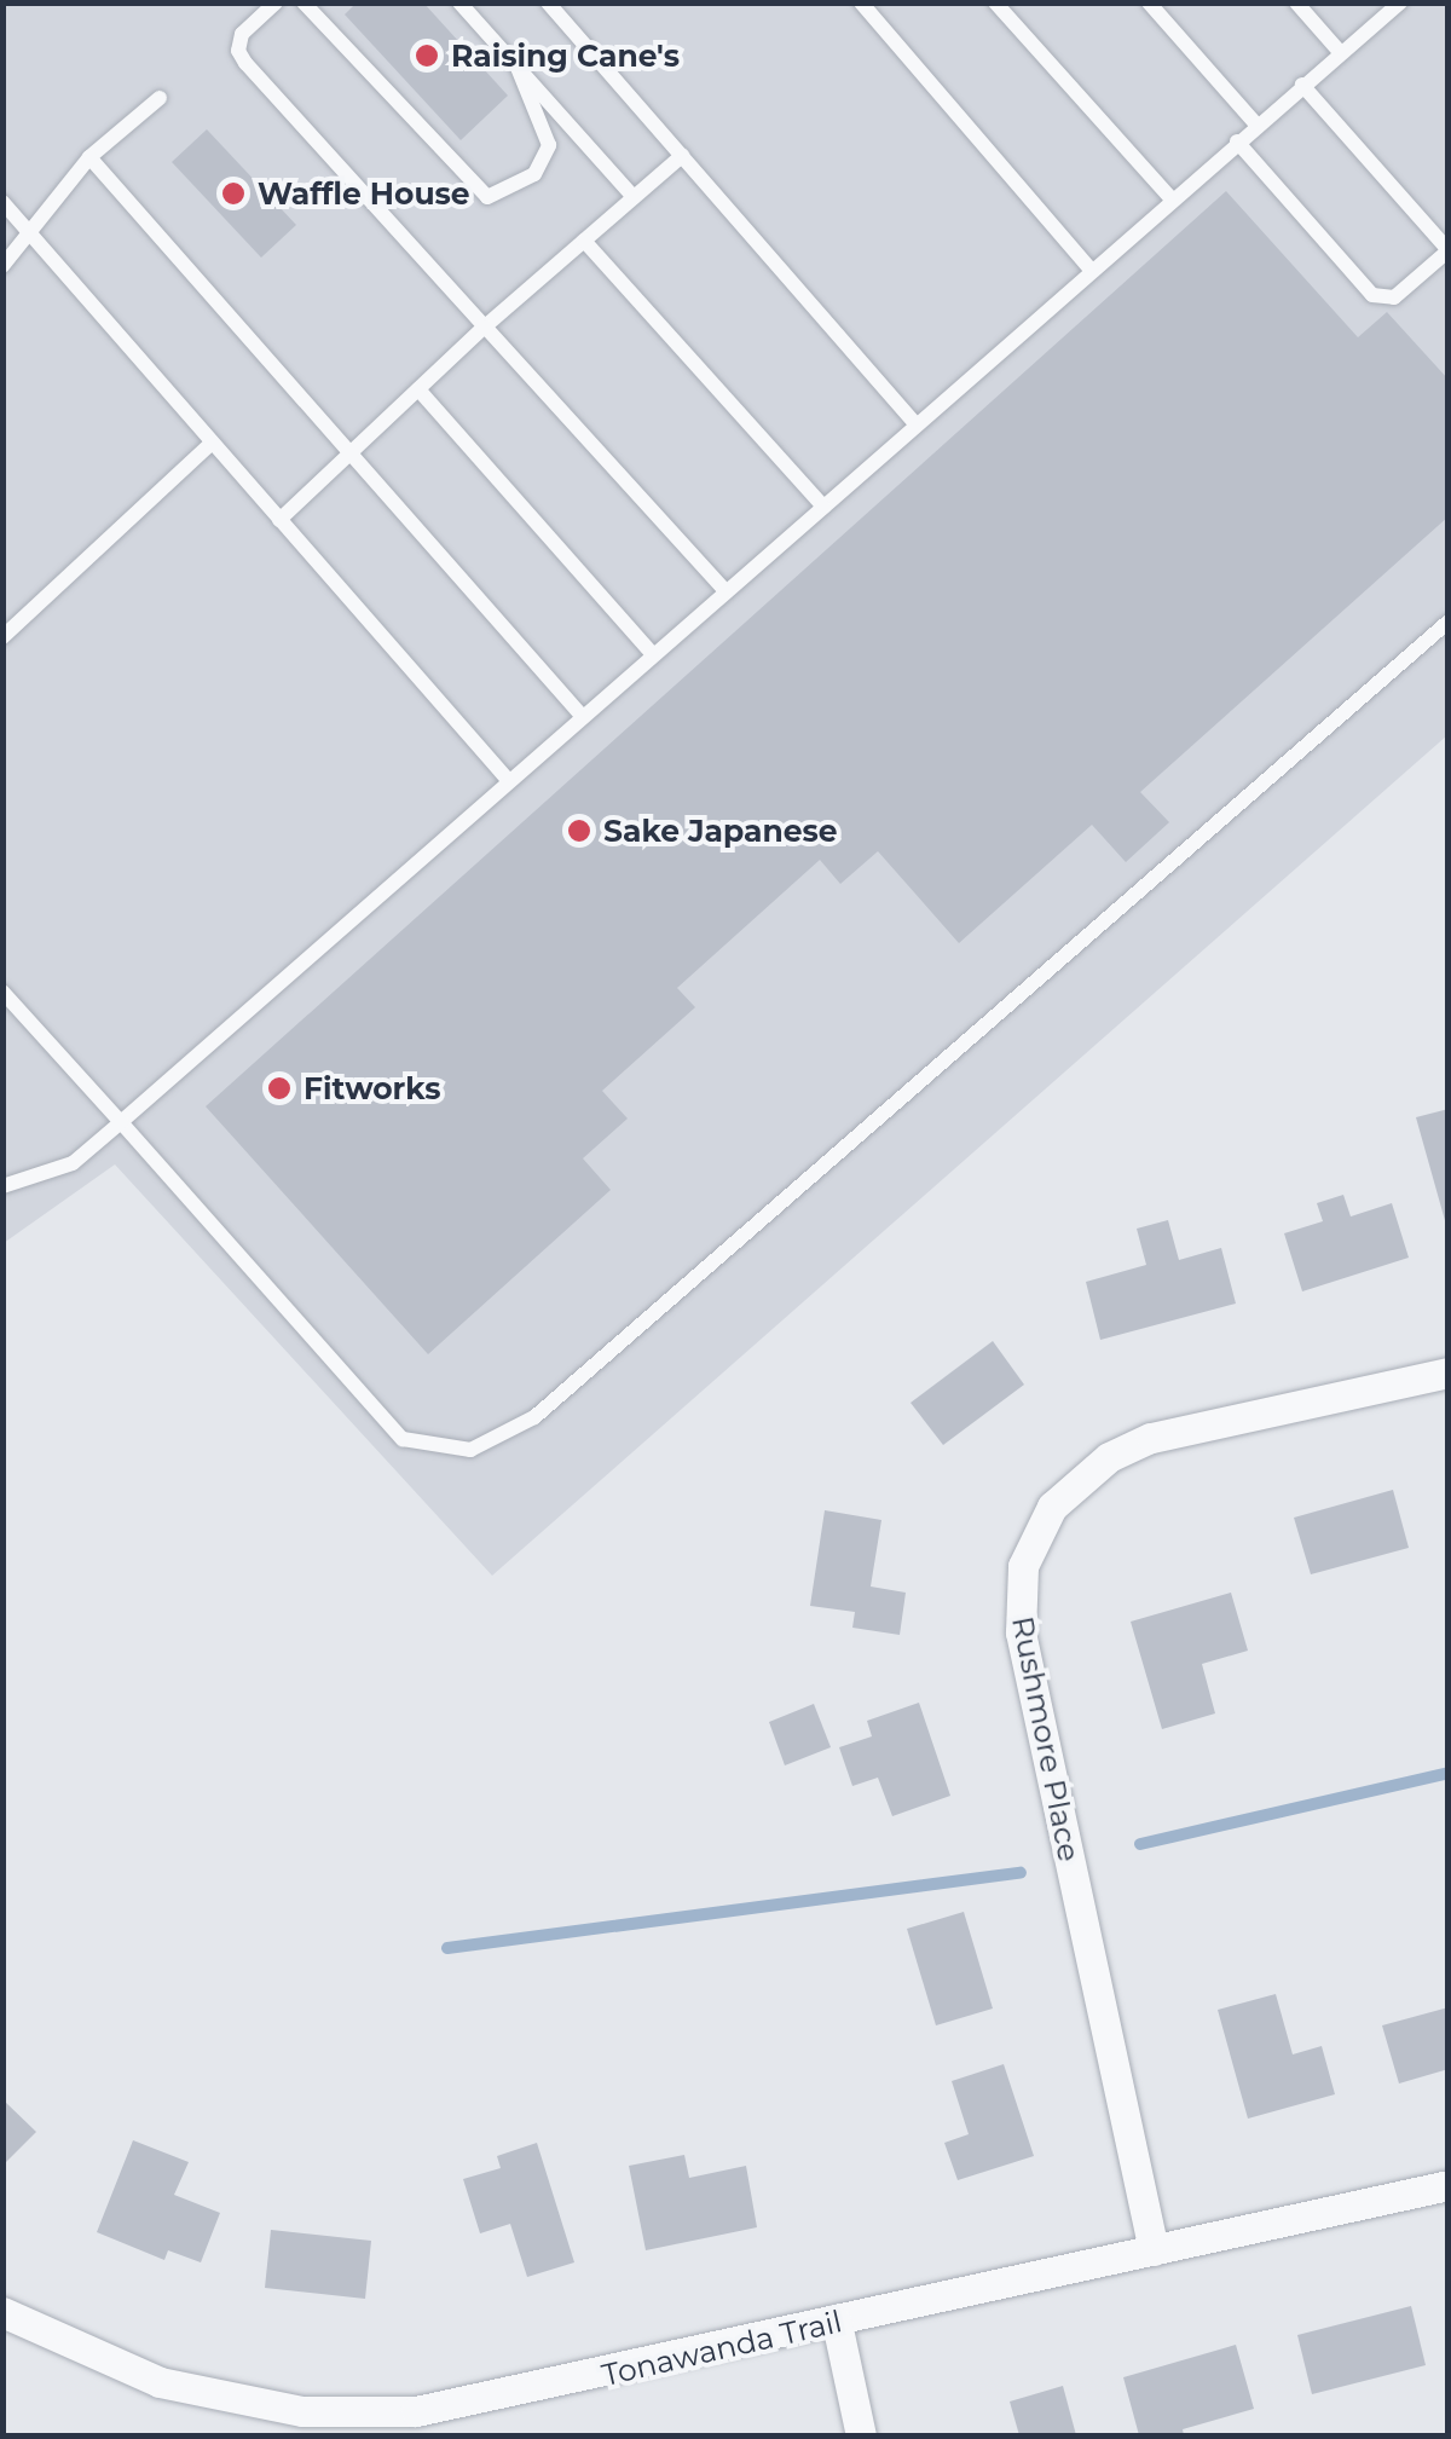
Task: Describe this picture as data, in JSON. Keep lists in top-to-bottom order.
{
  "streets": {
    "street": ["Rushmore Place", "Tonawanda Trail"]
  },
  "crossings": [
    ["Rushmore Place", "Tonawanda Trail"]
  ],
  "places": [
    "Raising Cane's",
    "Waffle House",
    "Sake Japanese",
    "Fitworks"
  ]
}
